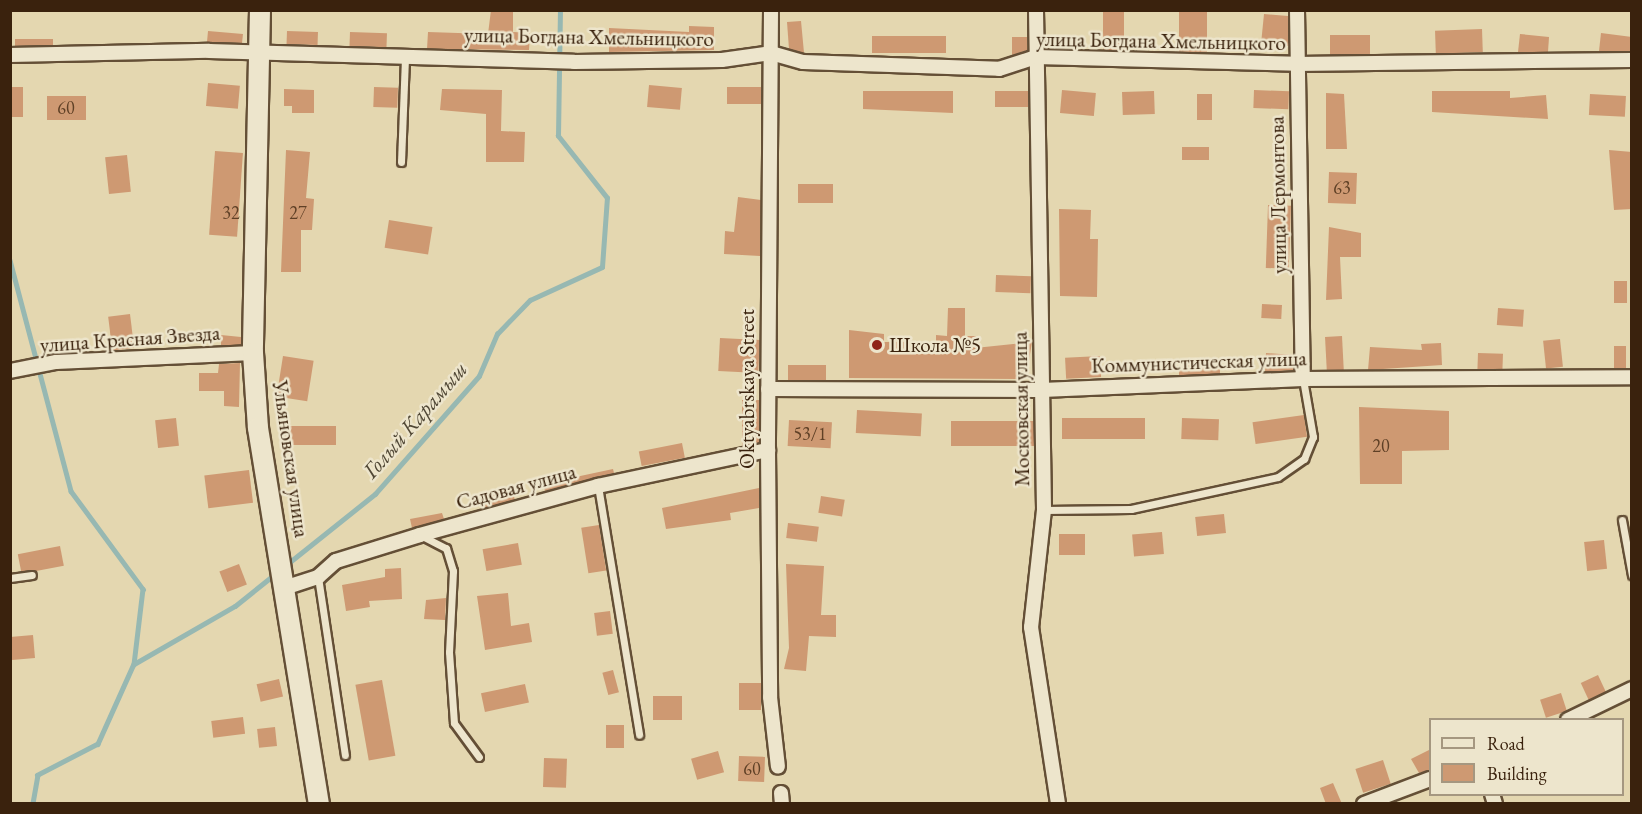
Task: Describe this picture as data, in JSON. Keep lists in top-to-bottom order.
{
  "streets": {
    "street": [
      "улица Богдана Хмельницкого",
      "улица Лермонтова",
      "улица Красная Звезда",
      "Коммунистическая улица",
      "Oktyabrskaya Street",
      "Московская улица",
      "Ульяновская улица",
      "Садовая улица"
    ]
  },
  "crossings": [
    ["улица Богдана Хмельницкого", "улица Лермонтова"],
    ["улица Богдана Хмельницкого", "Oktyabrskaya Street"],
    ["улица Богдана Хмельницкого", "Московская улица"],
    ["улица Богдана Хмельницкого", "Ульяновская улица"],
    ["улица Лермонтова", "Коммунистическая улица"],
    ["улица Красная Звезда", "Ульяновская улица"],
    ["Коммунистическая улица", "Oktyabrskaya Street"],
    ["Коммунистическая улица", "Московская улица"],
    ["Oktyabrskaya Street", "Садовая улица"],
    ["Ульяновская улица", "Садовая улица"]
  ],
  "water": ["Голый Карамыш"],
  "places": ["Школа №5"],
  "house_numbers": [
    "60",
    "63",
    "32",
    "27",
    "53/1",
    "20",
    "60"
  ],
  "legend": ["Road", "Building"]
}
